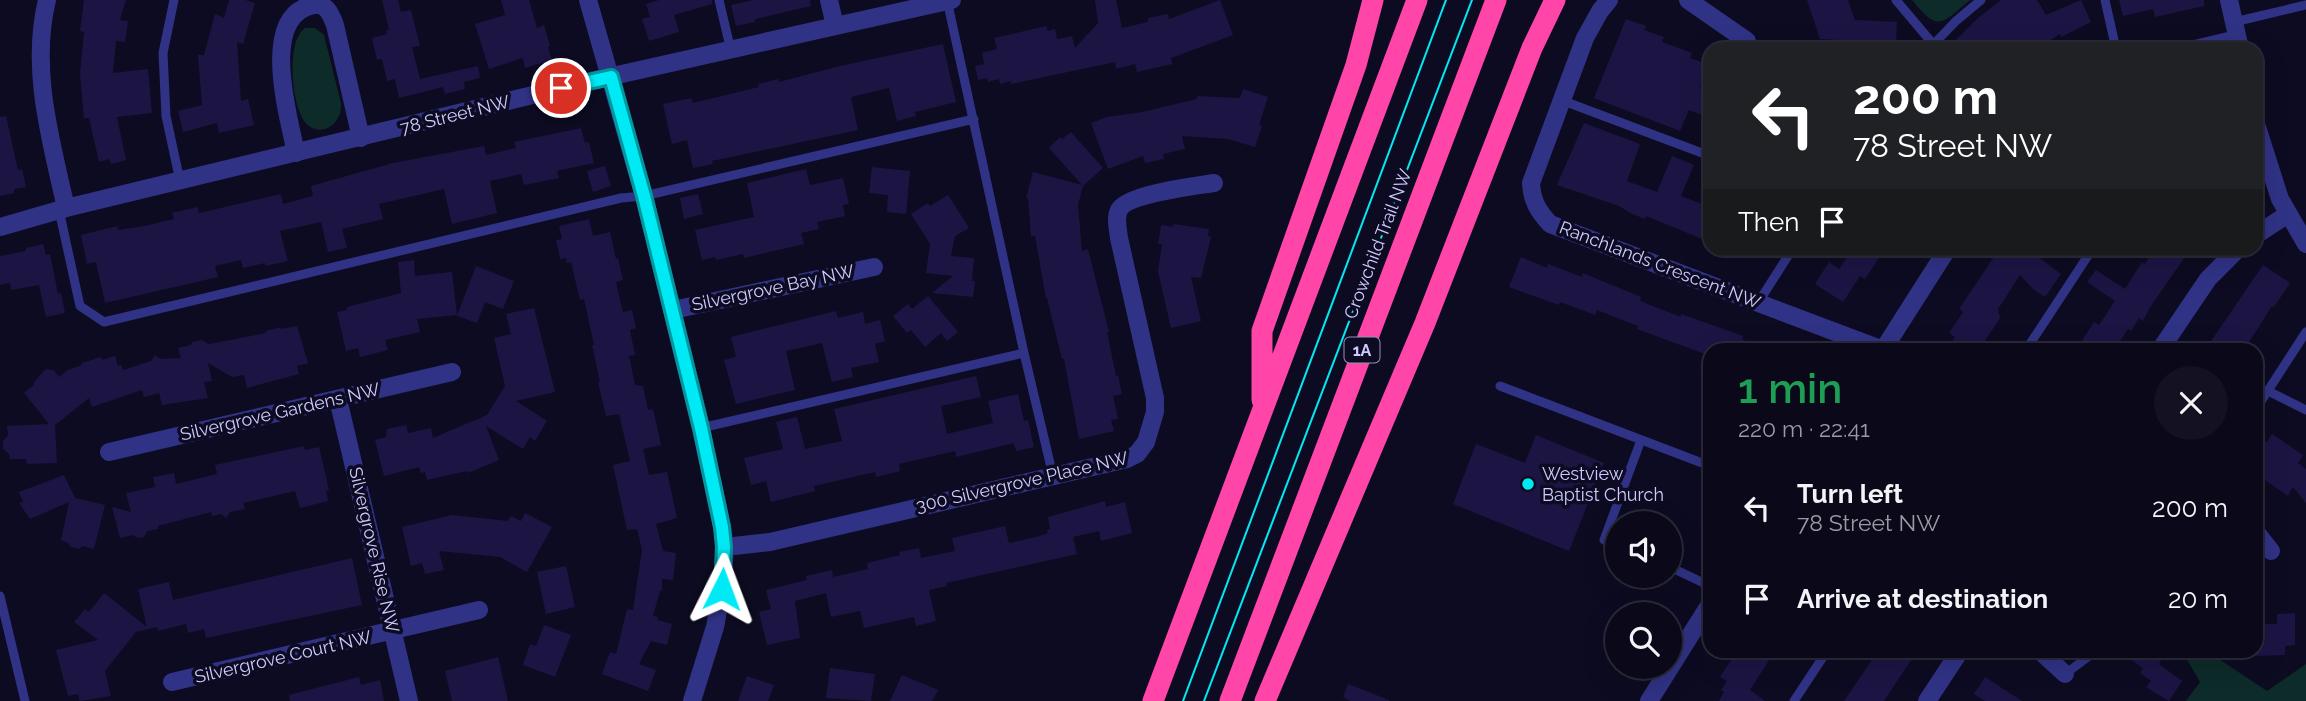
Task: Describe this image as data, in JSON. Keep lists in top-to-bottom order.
{
  "streets": {
    "highway": ["Crowchild Trail NW", "1A"],
    "street": [
      "78 Street NW",
      "Ranchlands Crescent NW",
      "Silvergrove Bay NW",
      "Silvergrove Gardens NW",
      "300 Silvergrove Place NW",
      "Silvergrove Rise NW",
      "Silvergrove Court NW"
    ]
  },
  "crossings": [
    ["Silvergrove Gardens NW", "Silvergrove Rise NW"],
    ["Silvergrove Rise NW", "Silvergrove Court NW"]
  ],
  "places": ["Westview Baptist Church"],
  "page": {
    "turn": ["200 m", "78 Street NW"],
    "then": "Then",
    "heading": ["1 min", "220 m · 22:41"],
    "list": [
      {
        "name": "Turn left",
        "note": "78 Street NW",
        "value": "200 m"
      },
      {
        "name": "Arrive at destination",
        "value": "20 m"
      }
    ]
  }
}
